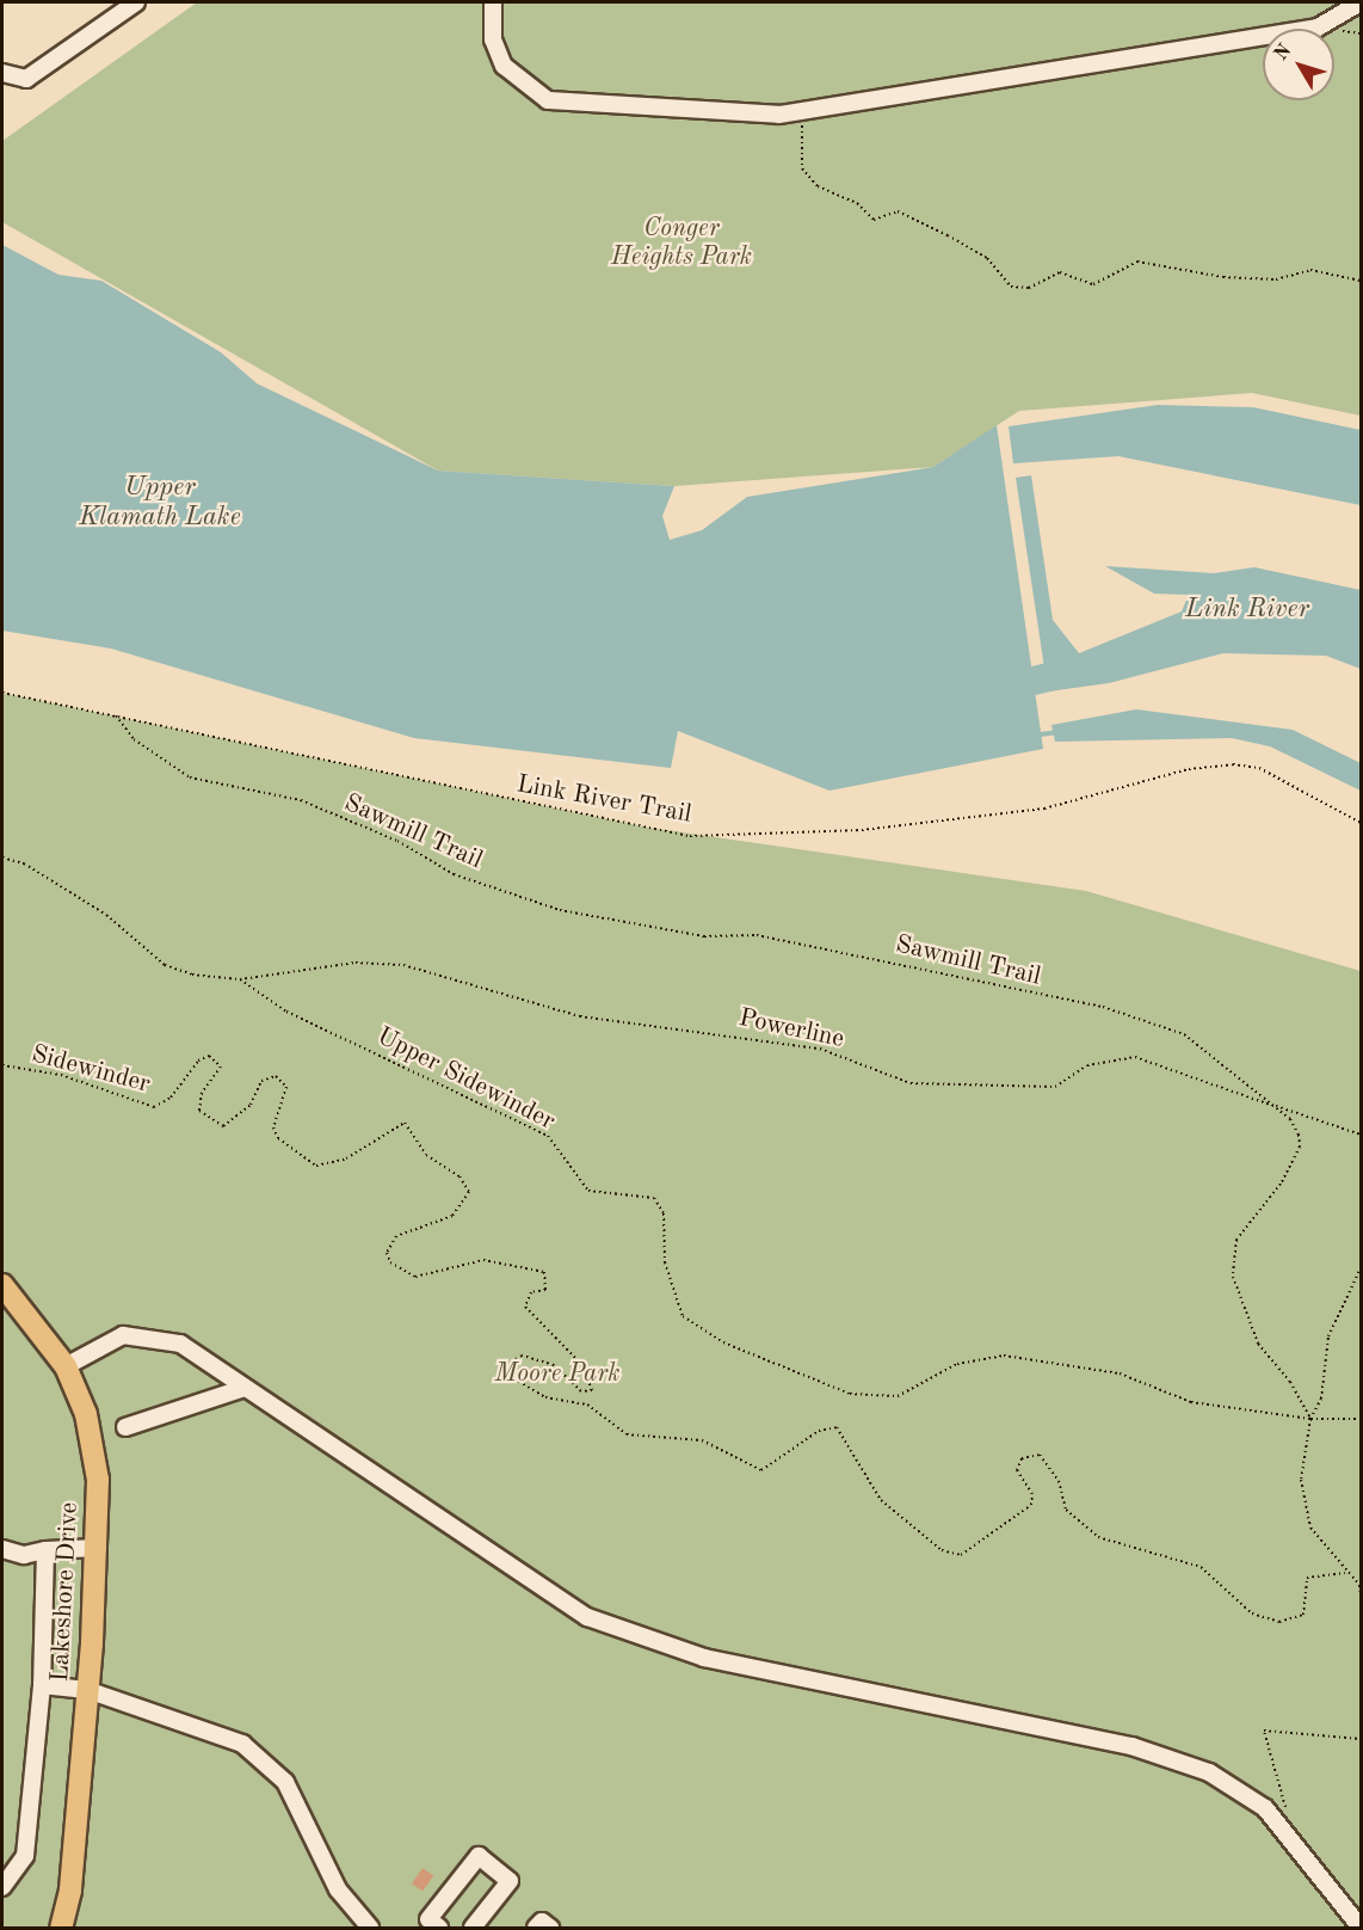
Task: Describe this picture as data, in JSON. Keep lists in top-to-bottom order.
{
  "streets": {
    "main road": ["Lakeshore Drive"],
    "path": [
      "Link River Trail",
      "Sawmill Trail",
      "Powerline",
      "Sidewinder",
      "Upper Sidewinder"
    ]
  },
  "crossings": [
    ["Link River Trail", "Sawmill Trail"],
    ["Sawmill Trail", "Powerline"],
    ["Sawmill Trail", "Upper Sidewinder"],
    ["Powerline", "Upper Sidewinder"]
  ],
  "water": ["Upper Klamath Lake", "Link River"],
  "parks": ["Conger Heights Park", "Moore Park"],
  "north": "top left"
}
